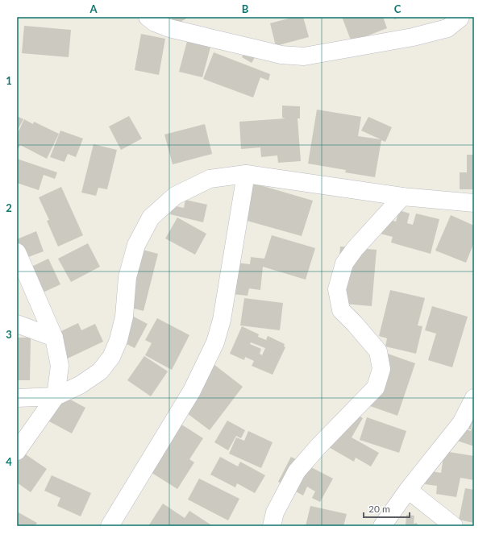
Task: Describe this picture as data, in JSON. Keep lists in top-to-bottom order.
{
  "scale_bar": "20 m",
  "grid": {
    "columns": ["A", "B", "C"],
    "rows": [
      "1",
      "2",
      "3",
      "4"
    ]
  }
}
